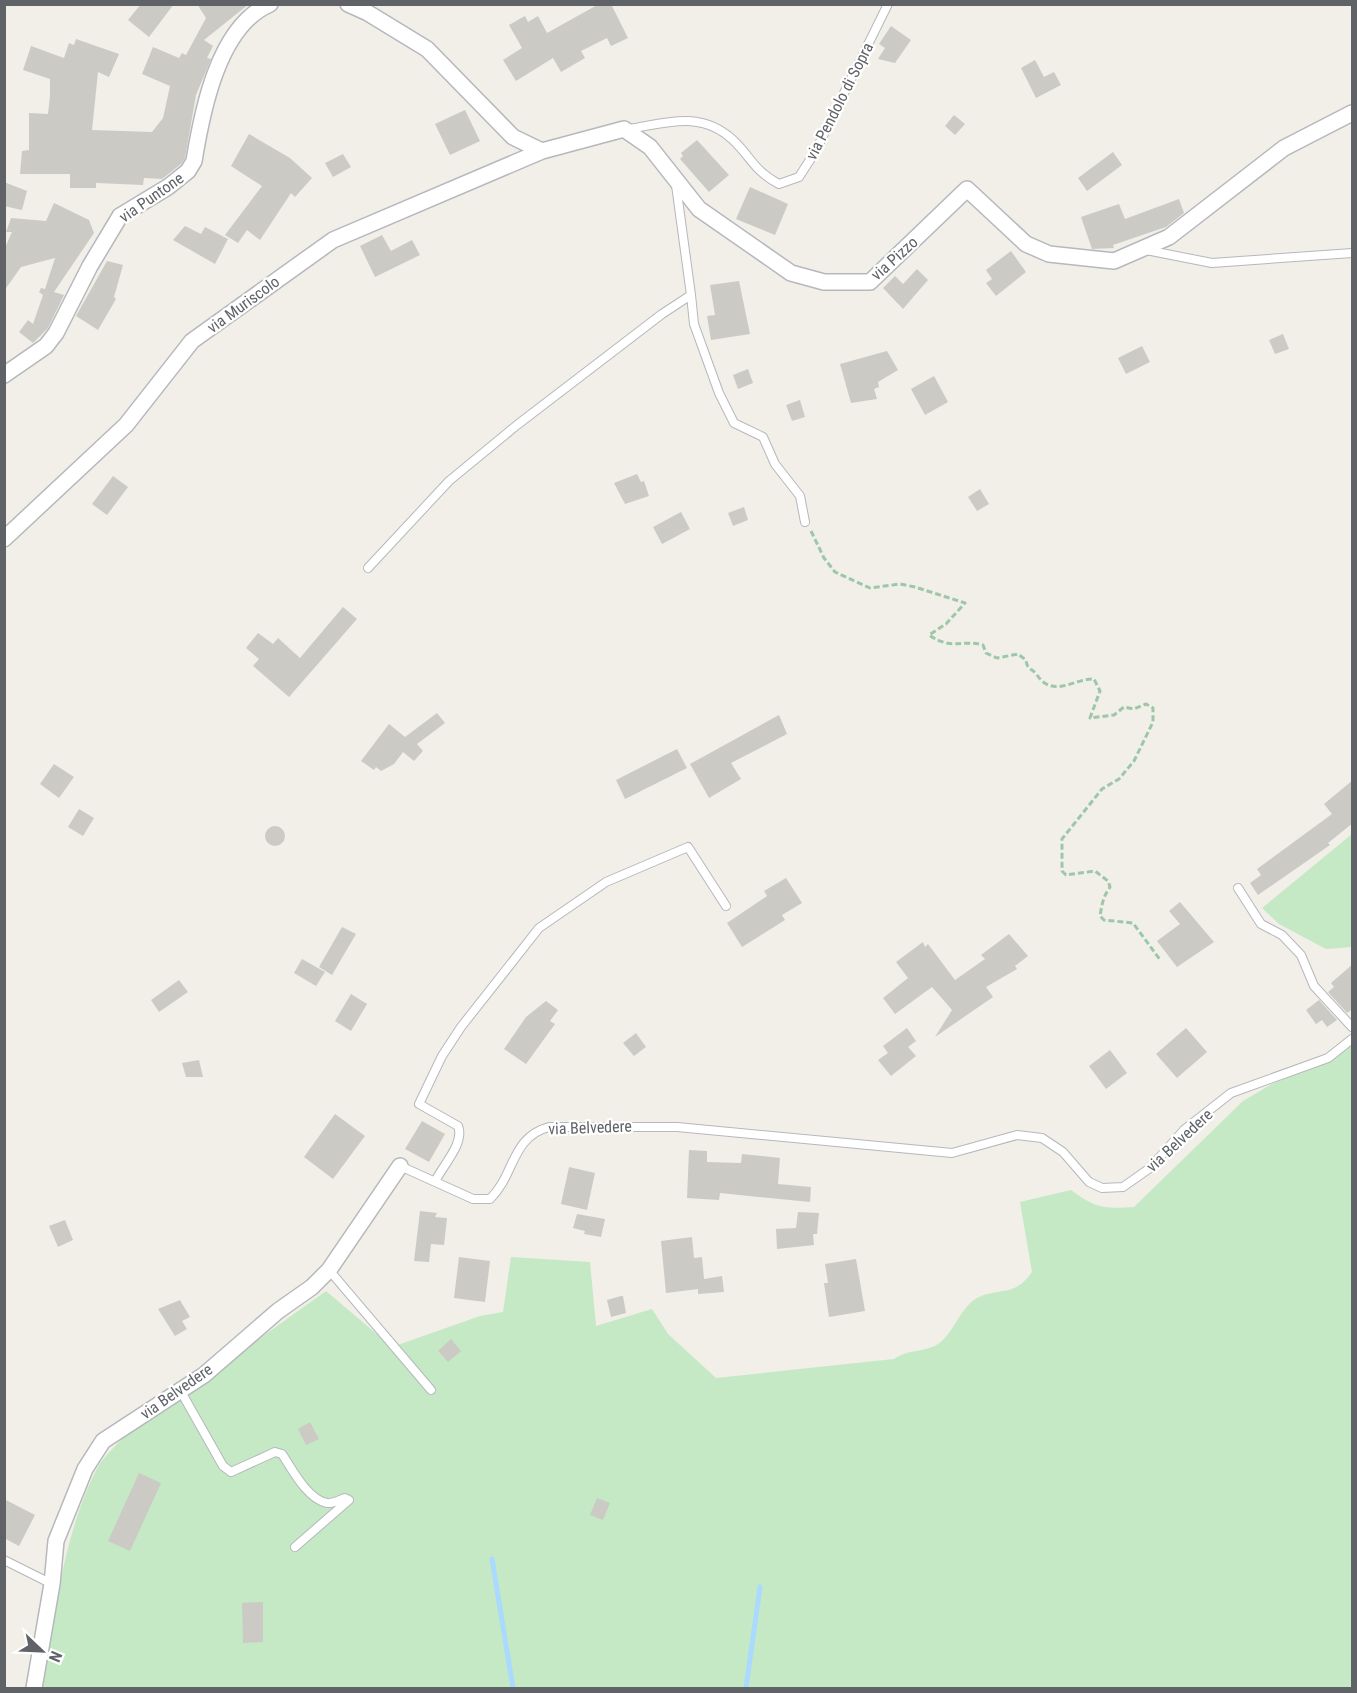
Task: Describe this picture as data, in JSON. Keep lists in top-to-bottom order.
{
  "streets": {
    "street": [
      "via Puntone",
      "via Pizzo",
      "via Muriscolo",
      "via Belvedere"
    ],
    "lane": ["via Pendolo di Sopra"]
  },
  "crossings": [
    ["via Pendolo di Sopra", "via Pizzo"]
  ],
  "north": "bottom right"
}
